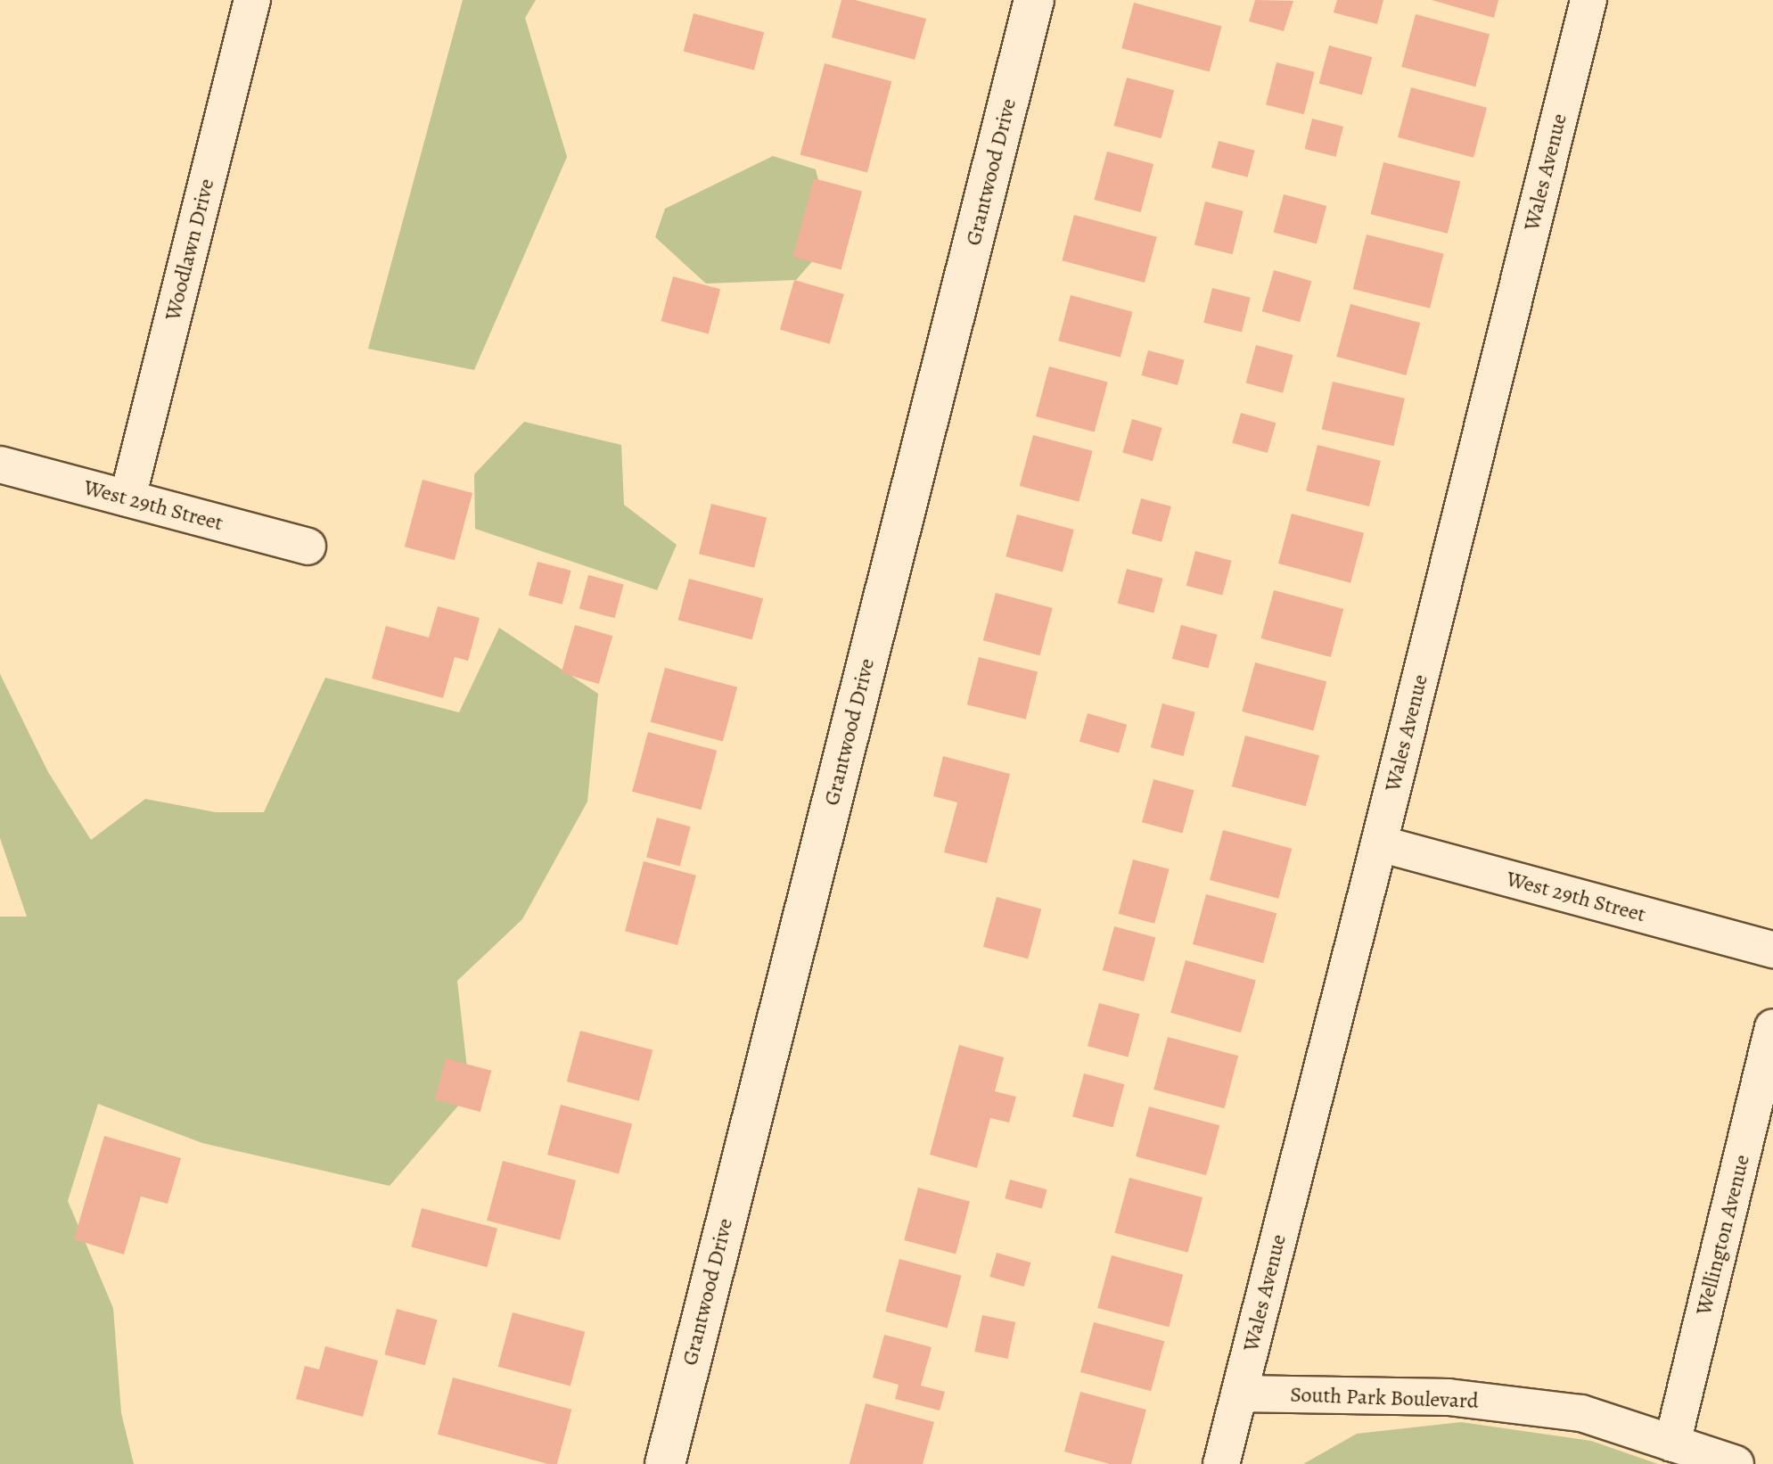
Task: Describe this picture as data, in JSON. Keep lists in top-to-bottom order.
{
  "streets": {
    "street": [
      "Grantwood Drive",
      "Wales Avenue",
      "Woodlawn Drive",
      "West 29th Street",
      "Wellington Avenue",
      "South Park Boulevard"
    ]
  },
  "crossings": [
    ["Wales Avenue", "West 29th Street"],
    ["Wales Avenue", "South Park Boulevard"],
    ["Woodlawn Drive", "West 29th Street"],
    ["Wellington Avenue", "South Park Boulevard"]
  ]
}
